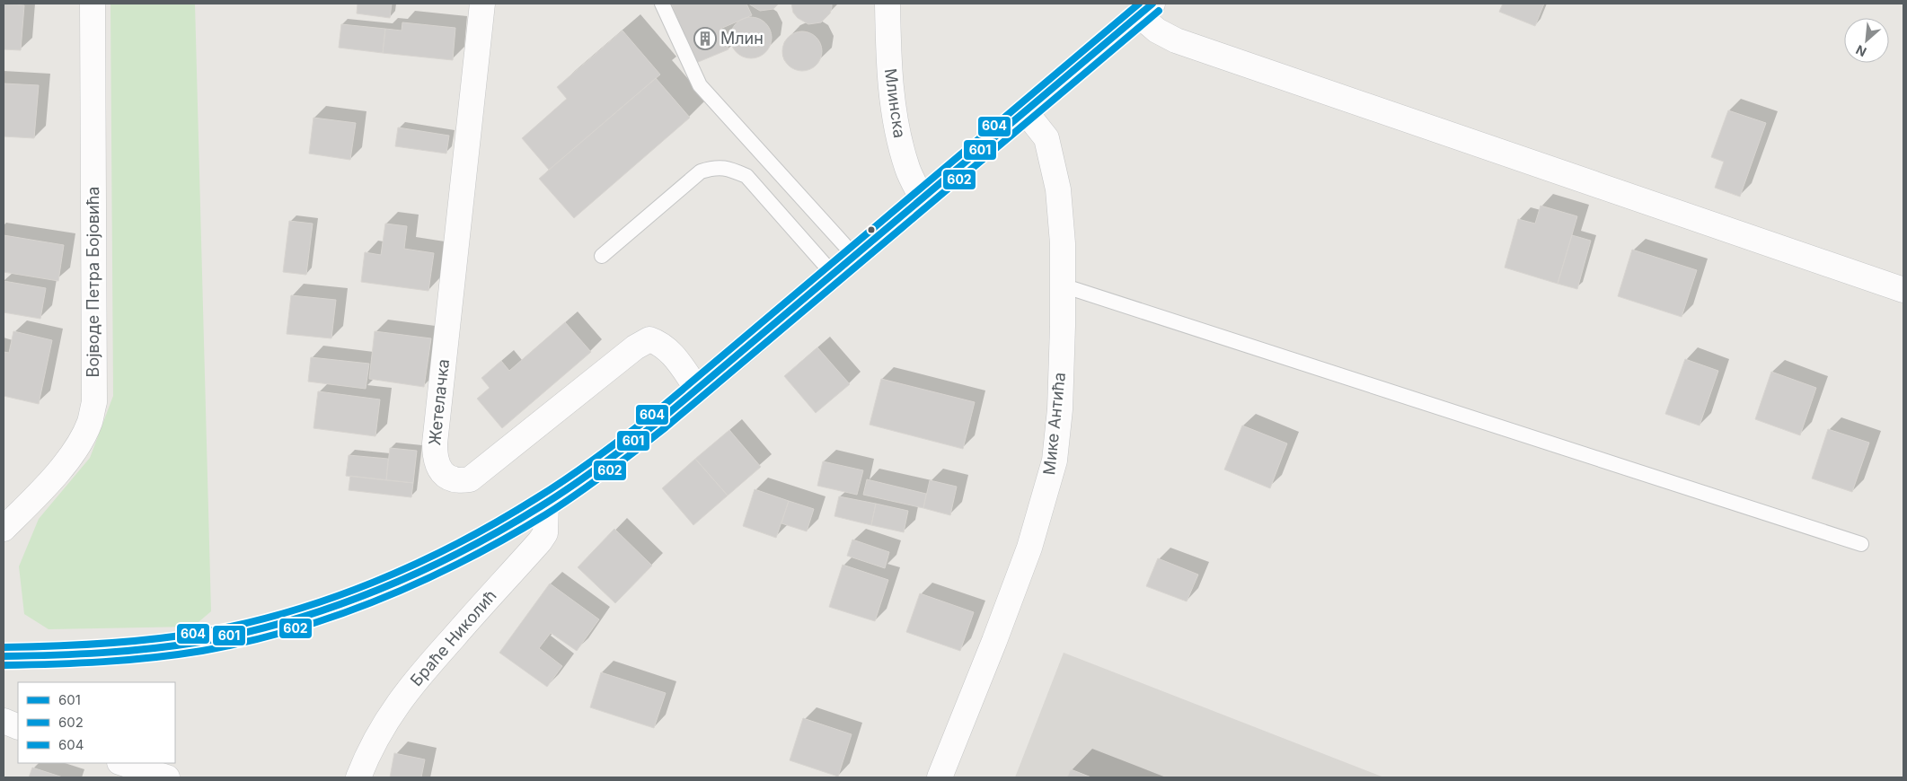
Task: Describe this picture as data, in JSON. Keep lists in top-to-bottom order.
{
  "streets": {
    "street": [
      "Млинска",
      "Војводе Петра Бојовића",
      "Жетелачка",
      "Мике Антића",
      "Браће Николић"
    ]
  },
  "places": {
    "building": ["Млин"]
  },
  "lines": ["transit line 601", "transit line 604", "transit line 602"],
  "legend": ["601", "602", "604"],
  "north": "bottom left"
}
